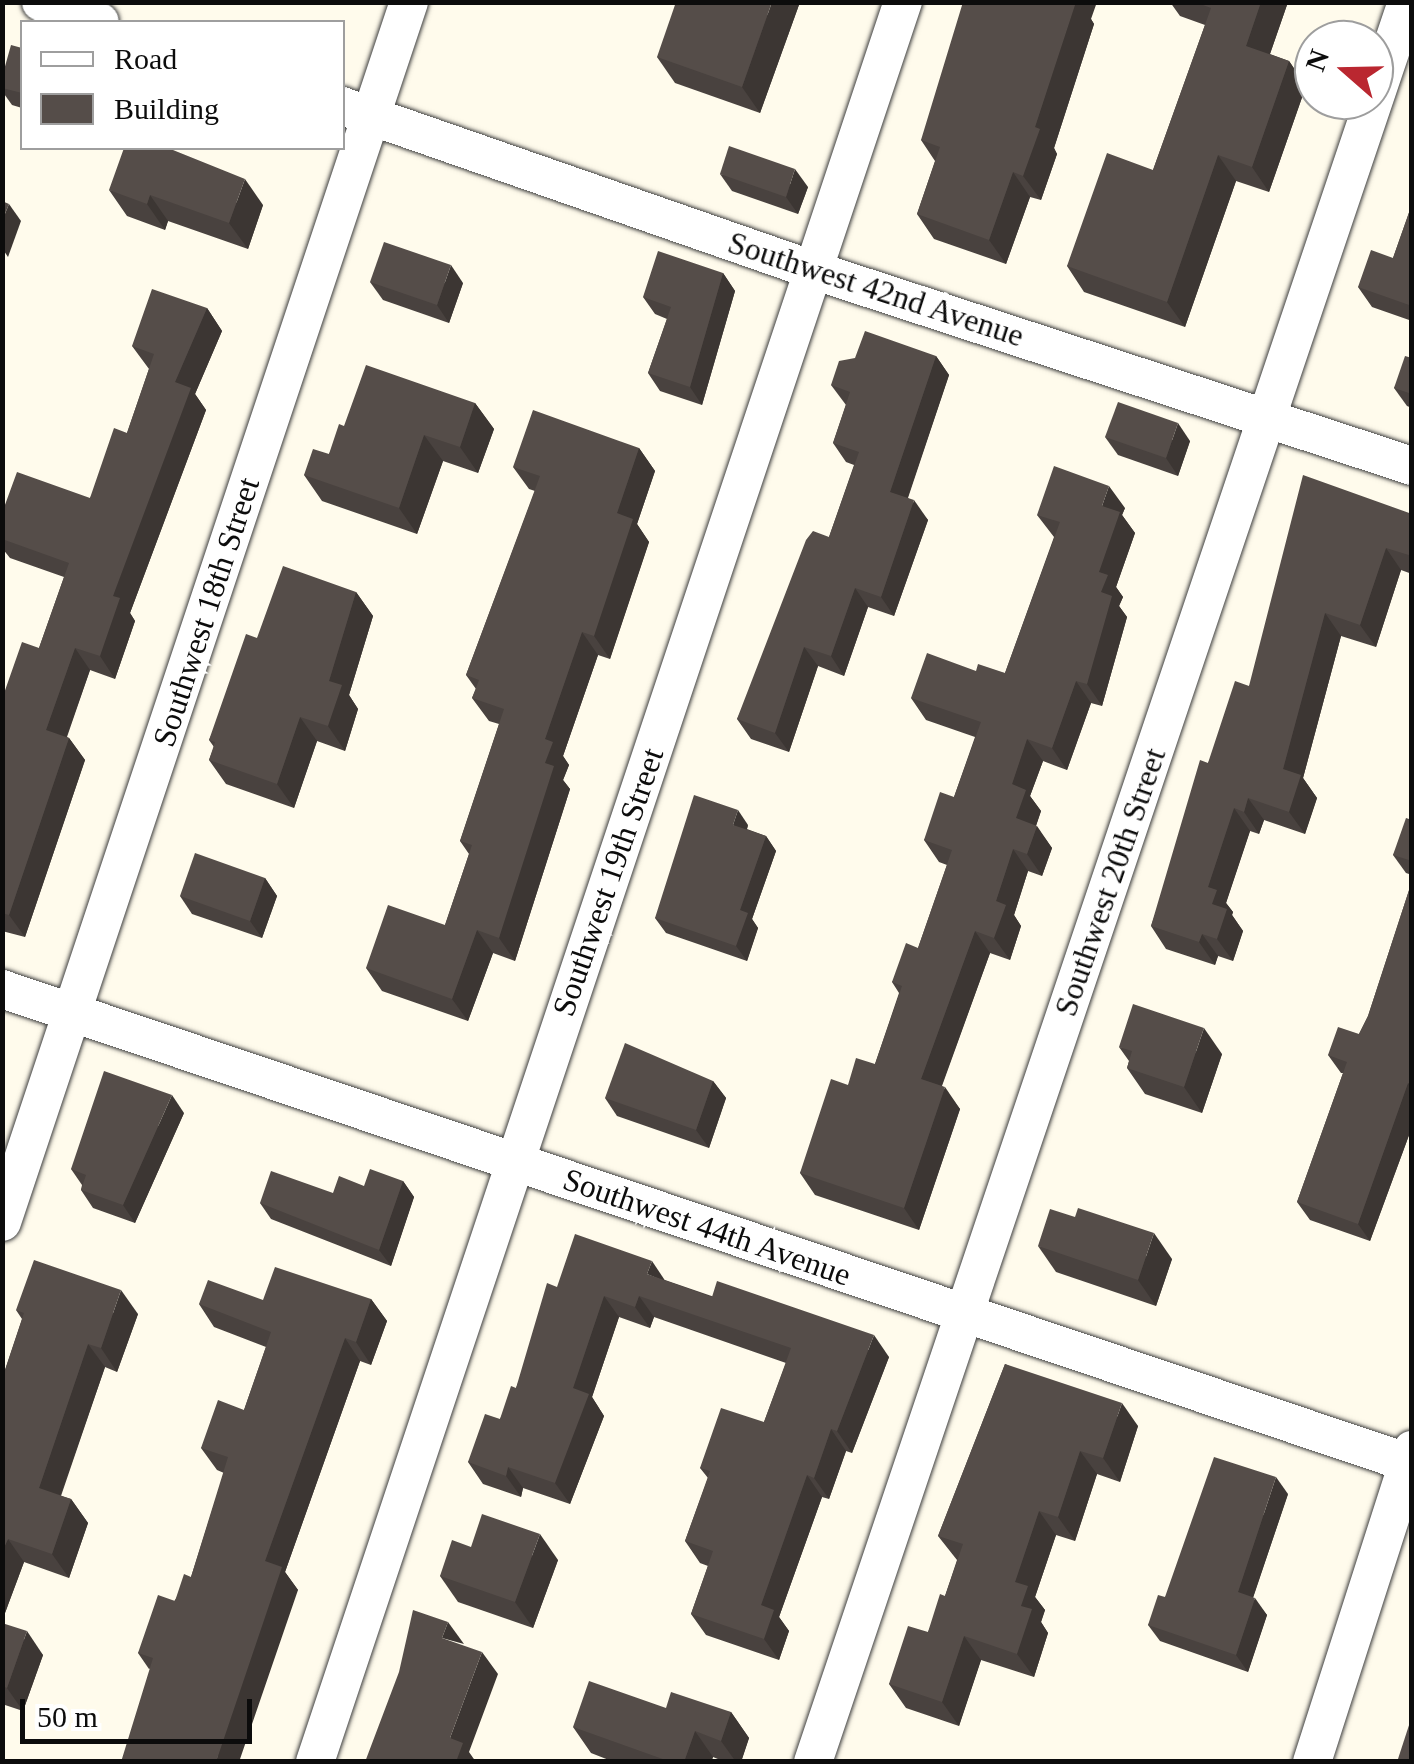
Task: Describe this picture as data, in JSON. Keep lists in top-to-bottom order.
{
  "streets": {
    "street": [
      "Southwest 42nd Avenue",
      "Southwest 18th Street",
      "Southwest 19th Street",
      "Southwest 20th Street",
      "Southwest 44th Avenue"
    ]
  },
  "crossings": [
    ["Southwest 42nd Avenue", "Southwest 18th Street"],
    ["Southwest 42nd Avenue", "Southwest 19th Street"],
    ["Southwest 42nd Avenue", "Southwest 20th Street"],
    ["Southwest 18th Street", "Southwest 44th Avenue"],
    ["Southwest 19th Street", "Southwest 44th Avenue"],
    ["Southwest 20th Street", "Southwest 44th Avenue"]
  ],
  "legend": ["Road", "Building"],
  "scale_bar": "50 m",
  "north": "left"
}
